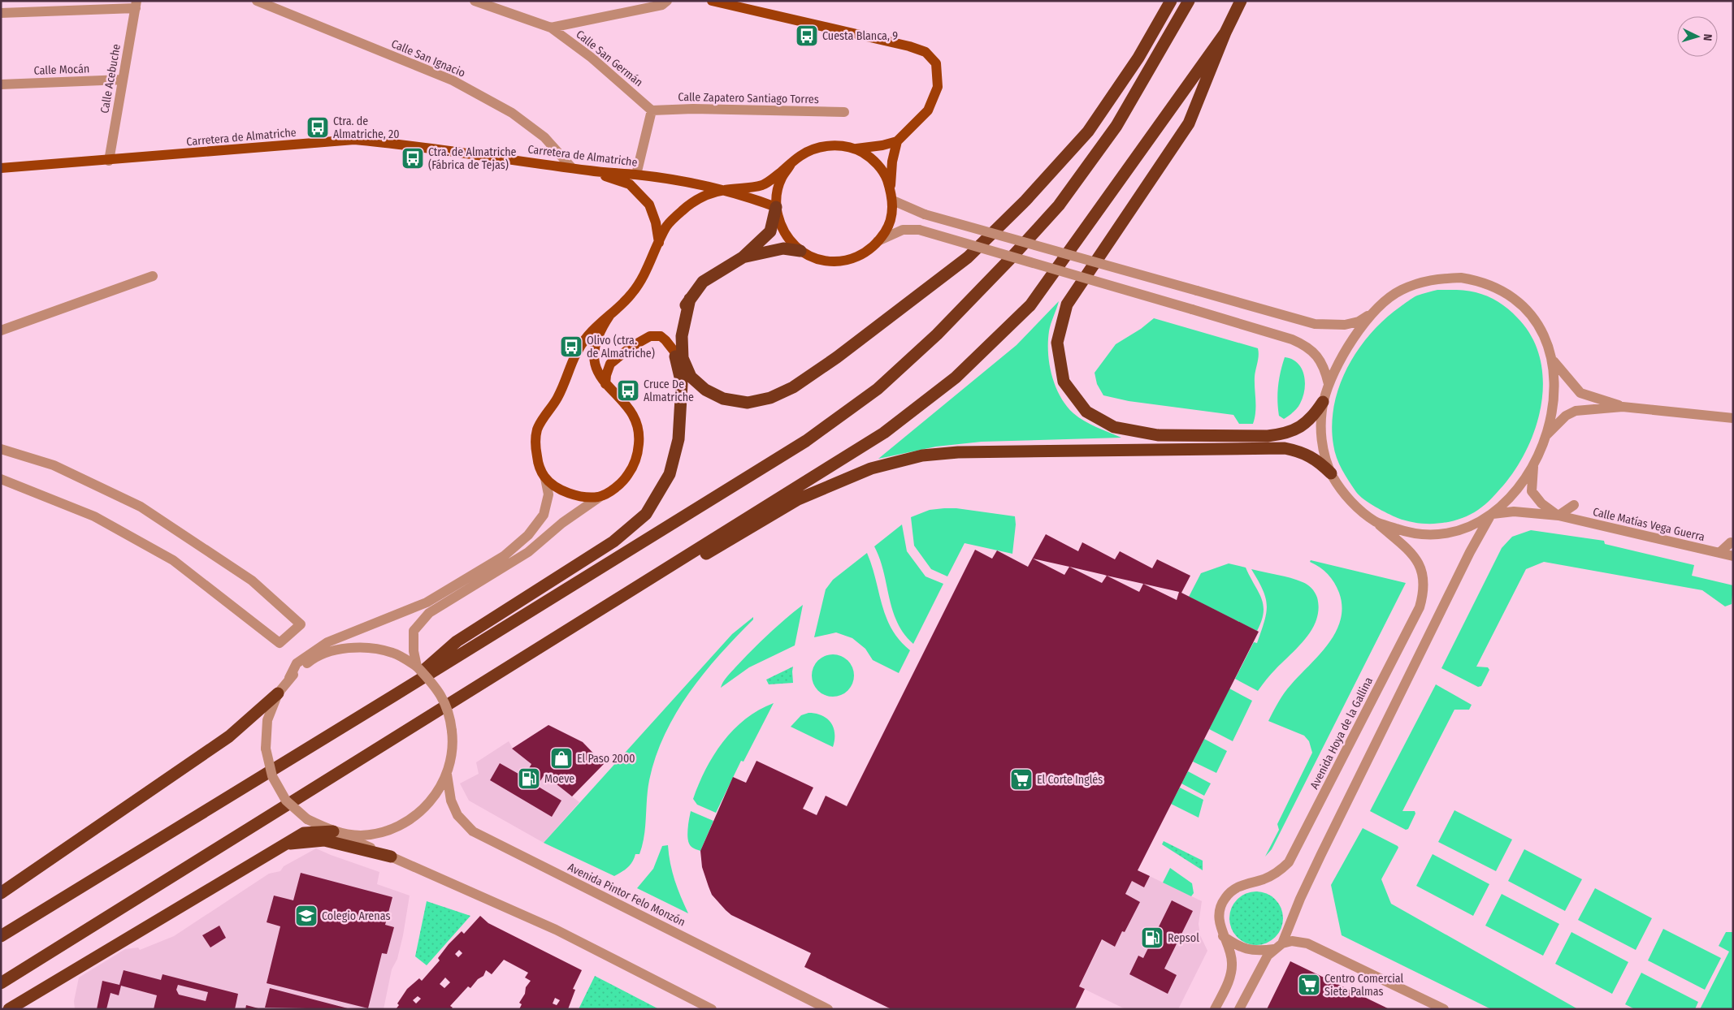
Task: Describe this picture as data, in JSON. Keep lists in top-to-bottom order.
{
  "streets": {
    "main road": ["Carretera de Almatriche"],
    "street": [
      "Calle San Ignacio",
      "Calle San Germán",
      "Calle Mocán",
      "Calle Acebuche",
      "Calle Zapatero Santiago Torres",
      "Calle Matías Vega Guerra",
      "Avenida Hoya de la Gallina",
      "Avenida Pintor Felo Monzón"
    ]
  },
  "crossings": [
    ["Calle San Ignacio", "Carretera de Almatriche"],
    ["Calle San Germán", "Calle Zapatero Santiago Torres"],
    ["Calle Mocán", "Calle Acebuche"],
    ["Calle Acebuche", "Carretera de Almatriche"]
  ],
  "places": {
    "bus stop": [
      "Cuesta Blanca, 9",
      "Ctra. de Almatriche, 20",
      "Ctra. de Almatriche (Fábrica de Tejas)",
      "Olivo (ctra. de Almatriche)",
      "Cruce De Almatriche"
    ],
    "shop": ["El Paso 2000"],
    "fuel station": ["Moeve", "Repsol"],
    "supermarket": ["El Corte Inglés", "Centro Comercial Siete Palmas"],
    "school or university": ["Colegio Arenas"]
  },
  "north": "right"
}
